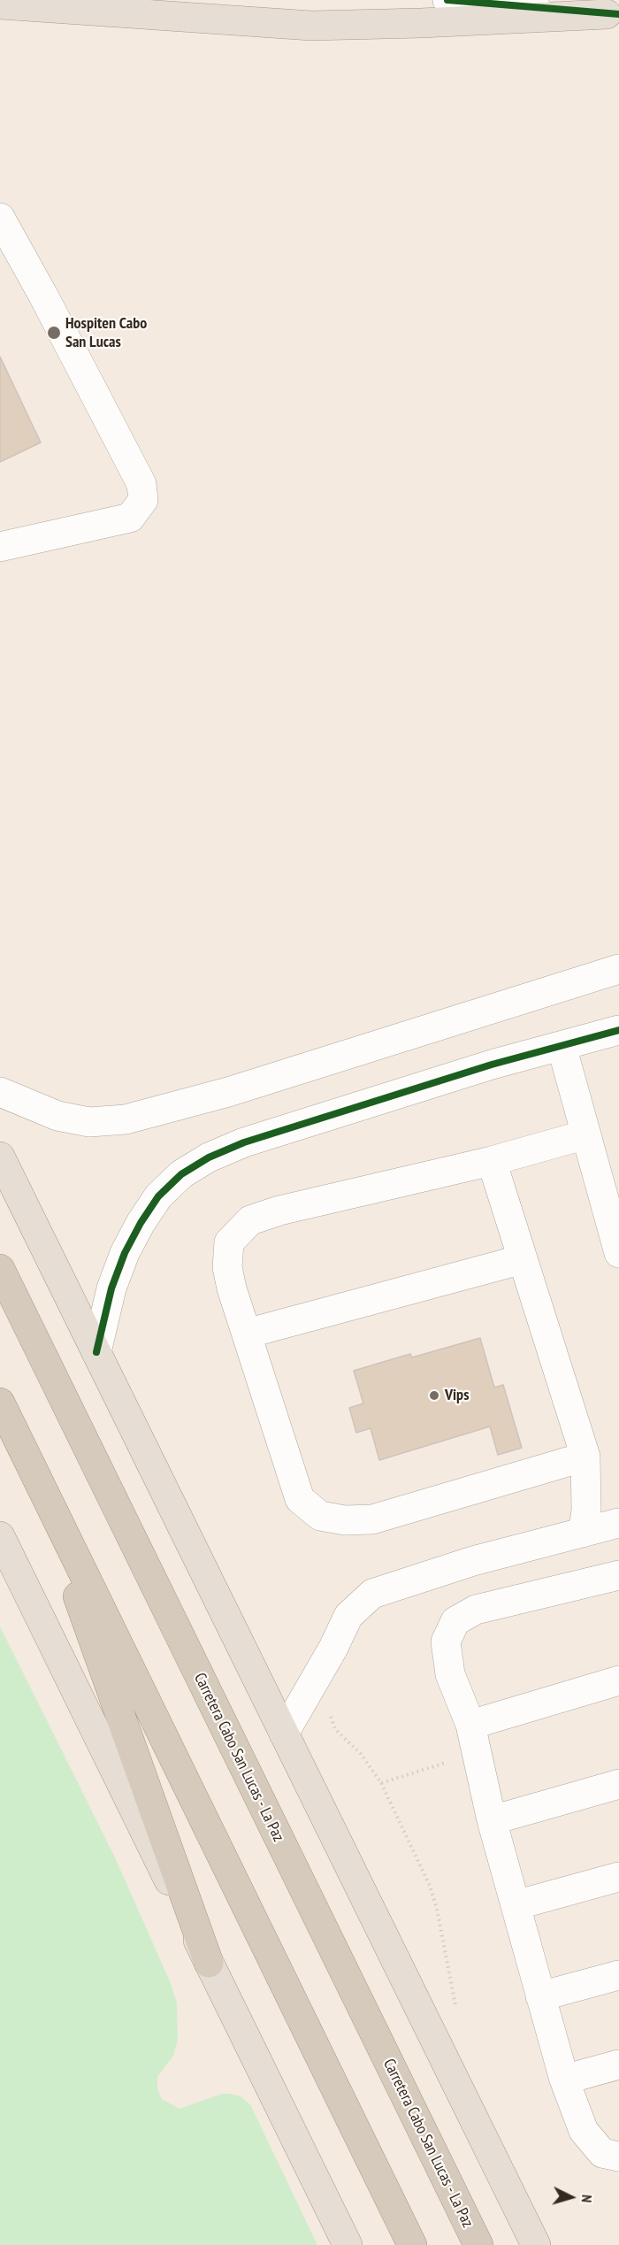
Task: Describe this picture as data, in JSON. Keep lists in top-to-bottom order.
{
  "streets": {
    "highway": ["Carretera Cabo San Lucas - La Paz"]
  },
  "places": ["Hospiten Cabo San Lucas", "Vips"],
  "north": "right"
}
